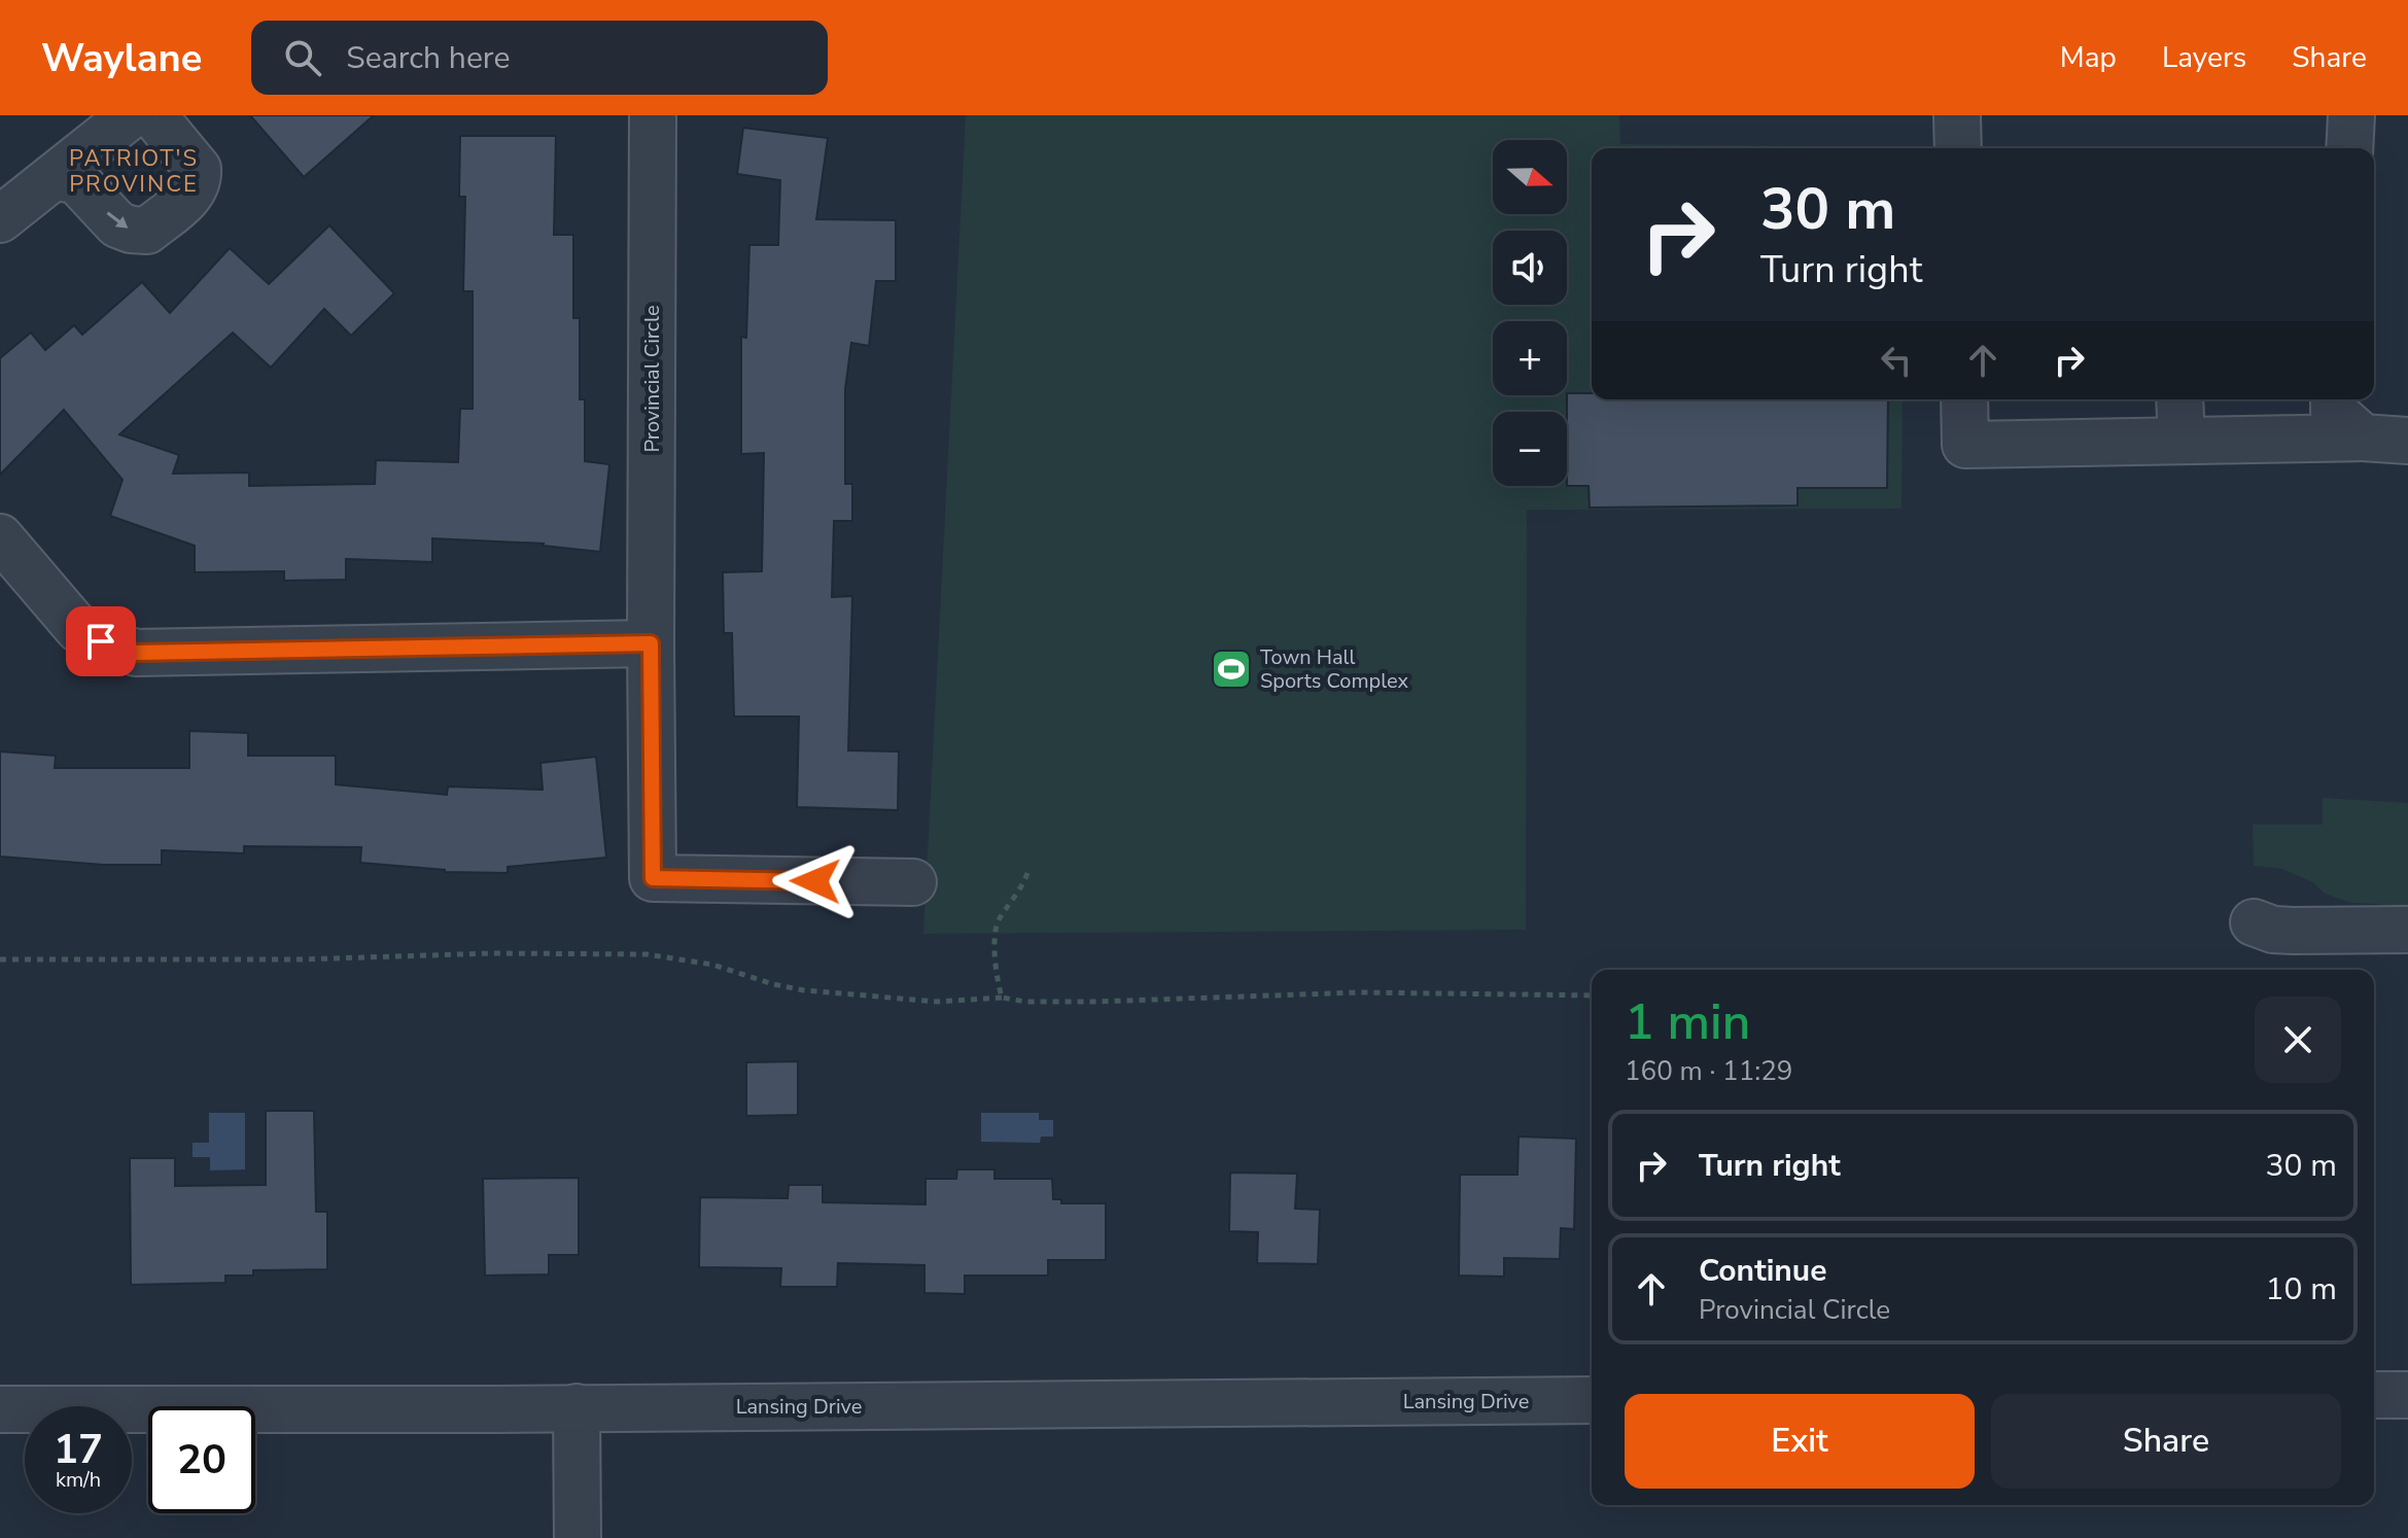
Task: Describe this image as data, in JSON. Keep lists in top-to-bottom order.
{
  "streets": {
    "street": ["Provincial Circle", "Lansing Drive"]
  },
  "districts": ["PATRIOT'S PROVINCE"],
  "places": {
    "sports": ["Town Hall Sports Complex"]
  },
  "north": "right",
  "page": {
    "header": "Waylane",
    "search": "Search here",
    "nav": ["Map", "Layers", "Share"],
    "map_buttons": ["+", "−"],
    "turn": ["30 m", "Turn right"],
    "heading": ["1 min", "160 m · 11:29"],
    "list": [
      {
        "name": "Turn right",
        "value": "30 m"
      },
      {
        "name": "Continue",
        "note": "Provincial Circle",
        "value": "10 m"
      }
    ],
    "buttons": ["Exit", "Share"],
    "speed": "17 km/h",
    "limit": "20"
  }
}
